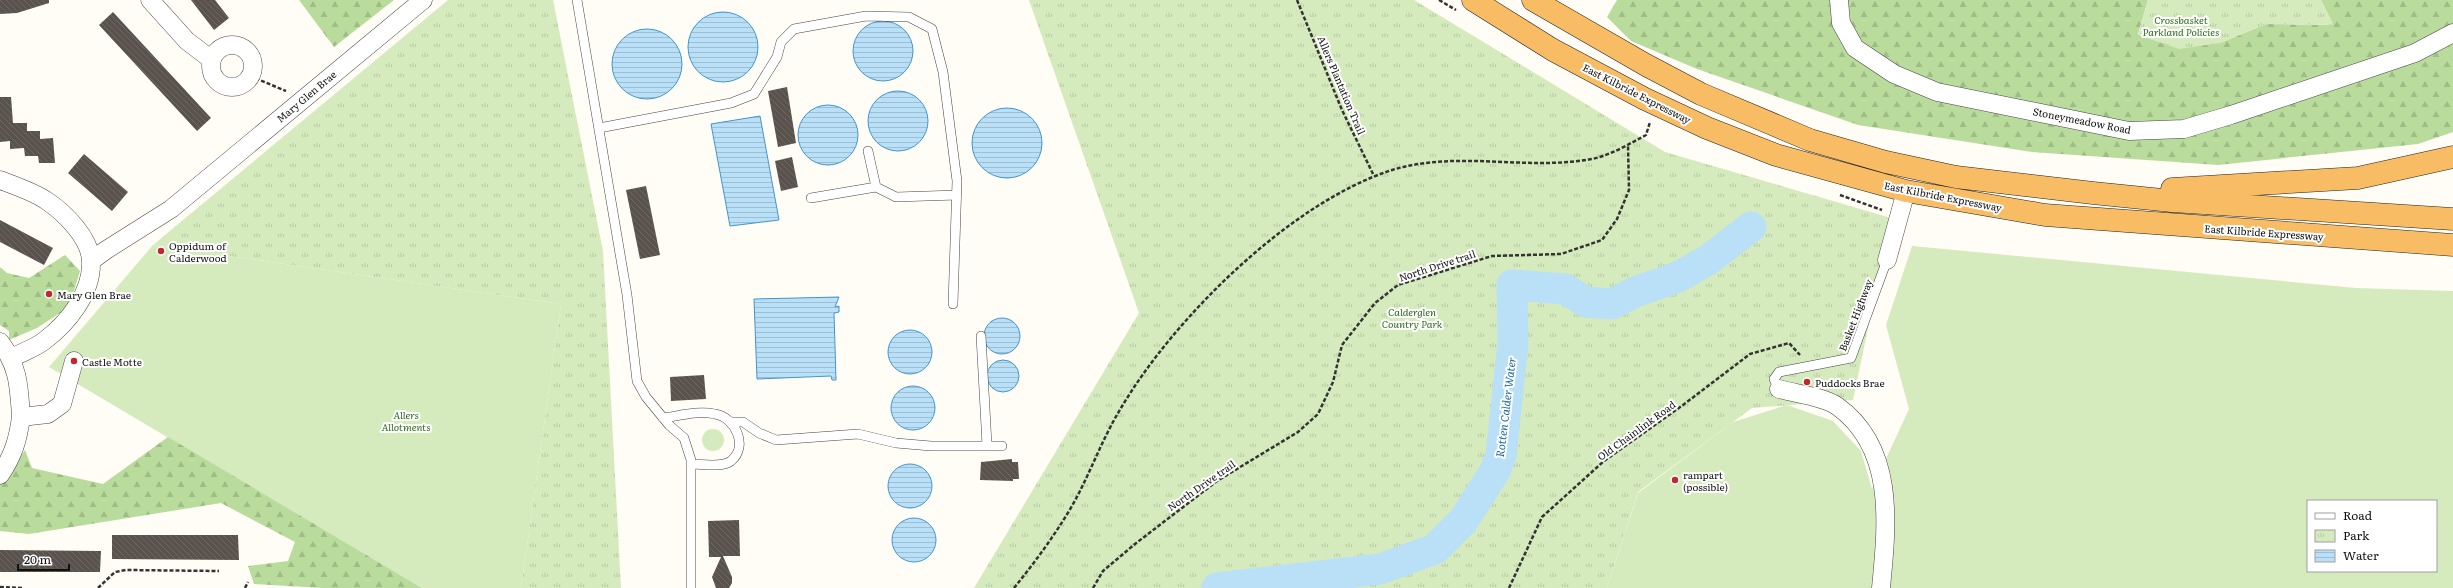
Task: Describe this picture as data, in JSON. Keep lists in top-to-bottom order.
{
  "streets": {
    "highway": ["East Kilbride Expressway"],
    "street": ["Mary Glen Brae", "Stoneymeadow Road"],
    "lane": ["Basket Highway"],
    "path": ["Allers Plantation Trail", "North Drive trail", "Old Chainlink Road"]
  },
  "water": ["Rotten Calder Water"],
  "parks": ["Crossbasket Parkland Policies", "Calderglen Country Park", "Allers Allotments"],
  "places": [
    "Oppidum of Calderwood",
    "Mary Glen Brae",
    "Castle Motte",
    "Puddocks Brae",
    "rampart (possible)"
  ],
  "legend": ["Road", "Park", "Water"],
  "scale_bar": "20 m"
}
